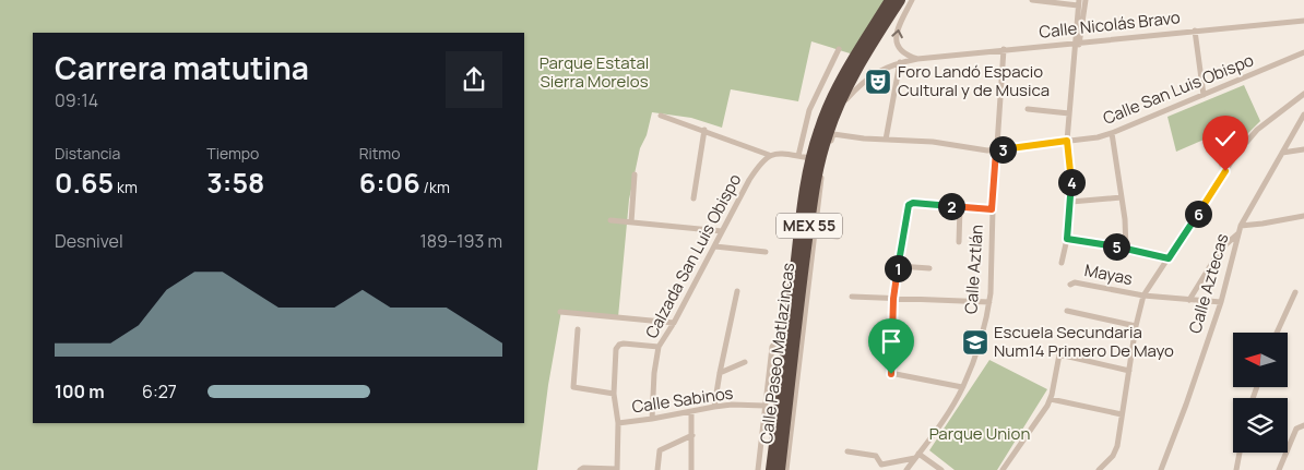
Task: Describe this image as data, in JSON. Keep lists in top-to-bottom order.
{
  "streets": {
    "highway": ["MEX 55", "Calle Paseo Matlazincas"],
    "street": [
      "Calle Nicolás Bravo",
      "Calle San Luis Obispo",
      "Calzada San Luis Obispo",
      "Calle Aztlán",
      "Mayas",
      "Calle Aztecas",
      "Calle Sabinos"
    ]
  },
  "crossings": [
    ["Calle Nicolás Bravo", "Calle Aztlán"],
    ["Calle Nicolás Bravo", "Calle Paseo Matlazincas"],
    ["Calle San Luis Obispo", "Calle Aztlán"],
    ["Calle San Luis Obispo", "Calle Paseo Matlazincas"],
    ["Calzada San Luis Obispo", "Calle Sabinos"],
    ["Mayas", "Calle Aztecas"]
  ],
  "parks": ["Parque Estatal Sierra Morelos", "Parque Union"],
  "places": {
    "theatre": ["Foro Landó Espacio Cultural y de Musica"],
    "school or university": ["Escuela Secundaria Num14 Primero De Mayo"]
  },
  "north": "left",
  "page": {
    "heading": ["Carrera matutina", "09:14"],
    "stats": [
      ["Distancia", "0.65 km"],
      ["Tiempo", "3:58"],
      ["Ritmo", "6:06 /km"]
    ],
    "pins": [
      "3",
      "4",
      "2",
      "6",
      "5",
      "1"
    ],
    "chart": ["Desnivel", "189–193 m"],
    "list": [
      {
        "name": "100 m",
        "note": "6:27"
      }
    ]
  }
}
